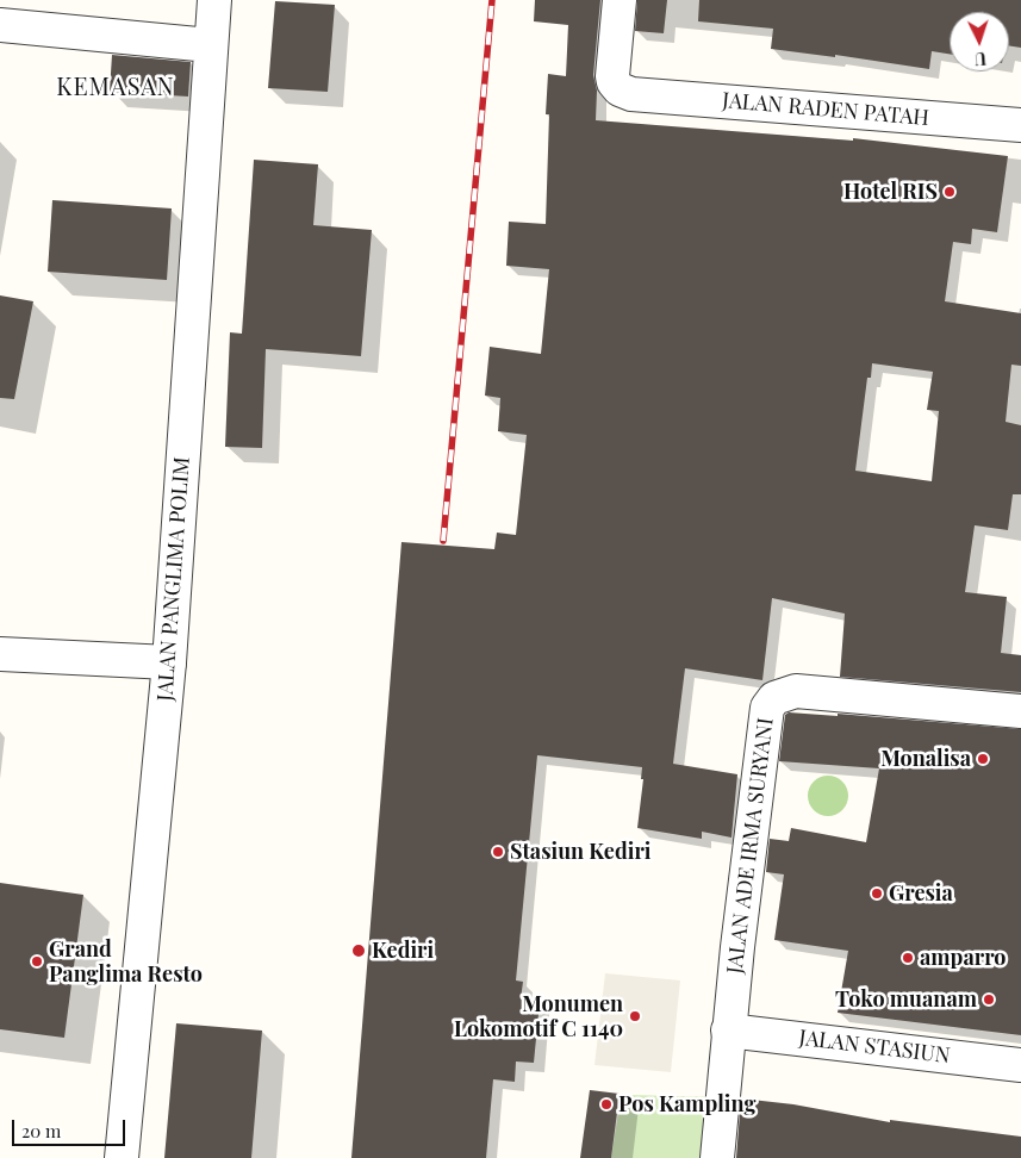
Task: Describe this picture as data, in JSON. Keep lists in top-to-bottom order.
{
  "streets": {
    "street": [
      "JALAN RADEN PATAH",
      "JALAN PANGLIMA POLIM",
      "JALAN ADE IRMA SURYANI",
      "JALAN STASIUN"
    ]
  },
  "crossings": [
    ["JALAN ADE IRMA SURYANI", "JALAN STASIUN"]
  ],
  "districts": ["KEMASAN"],
  "places": [
    "Hotel RIS",
    "Monalisa",
    "Stasiun Kediri",
    "Gresia",
    "Kediri",
    "amparro",
    "Grand Panglima Resto",
    "Toko muanam",
    "Monumen Lokomotif C 1140",
    "Pos Kampling"
  ],
  "scale_bar": "20 m",
  "north": "bottom"
}
